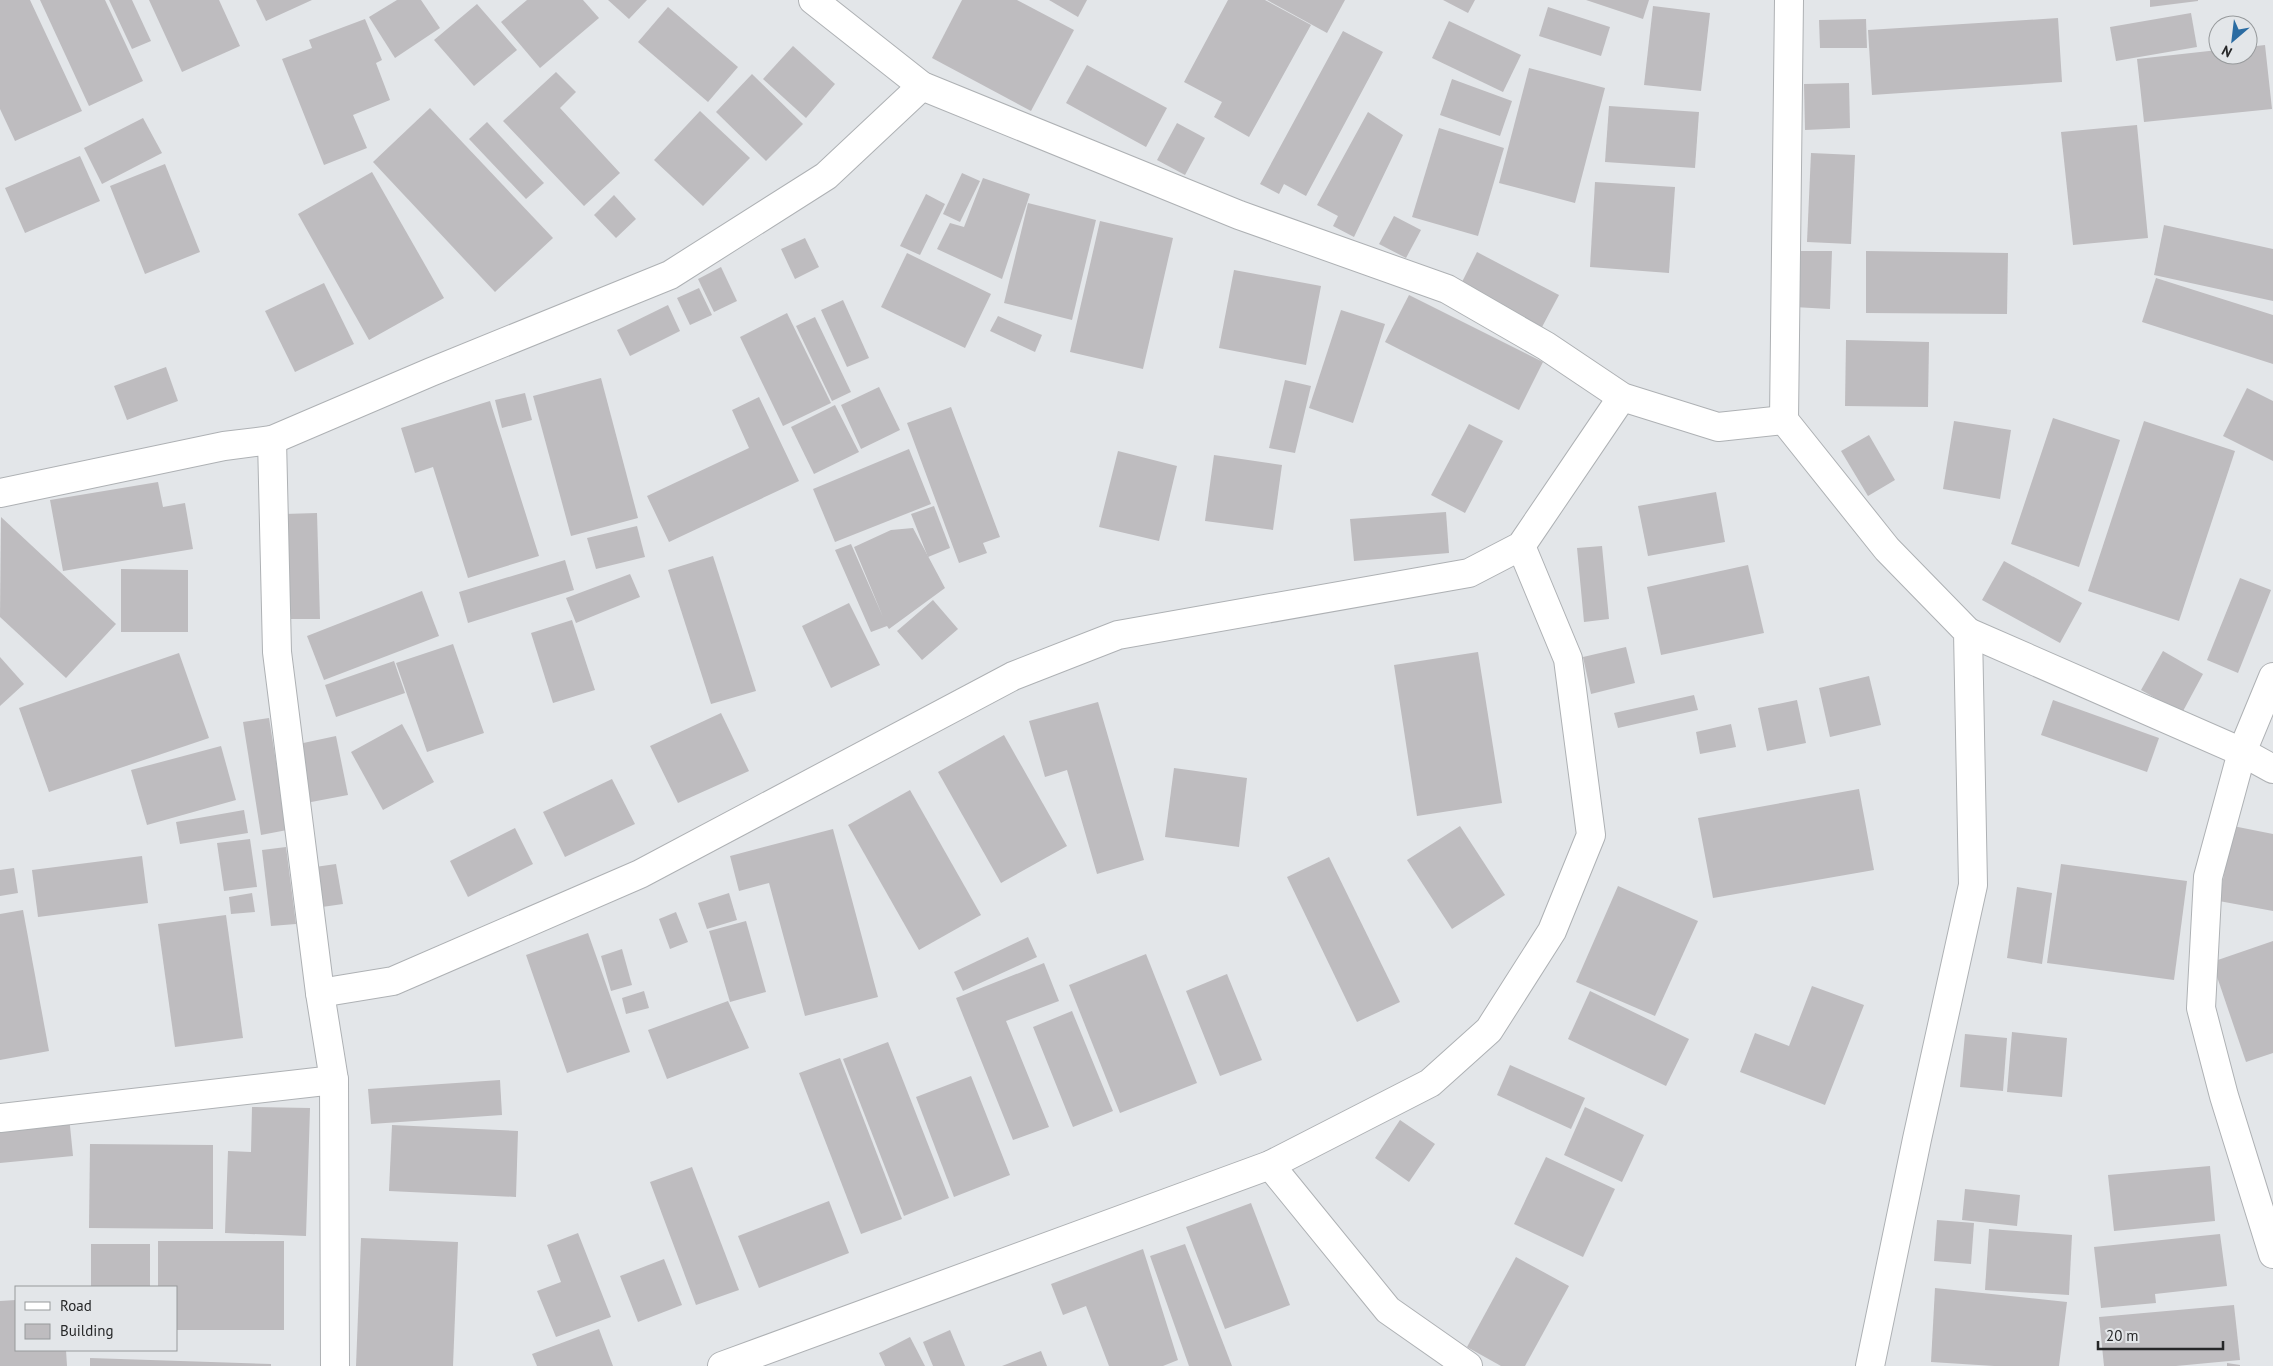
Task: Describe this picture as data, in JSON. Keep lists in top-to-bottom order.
{
  "legend": ["Road", "Building"],
  "scale_bar": "20 m",
  "north": "bottom left"
}
